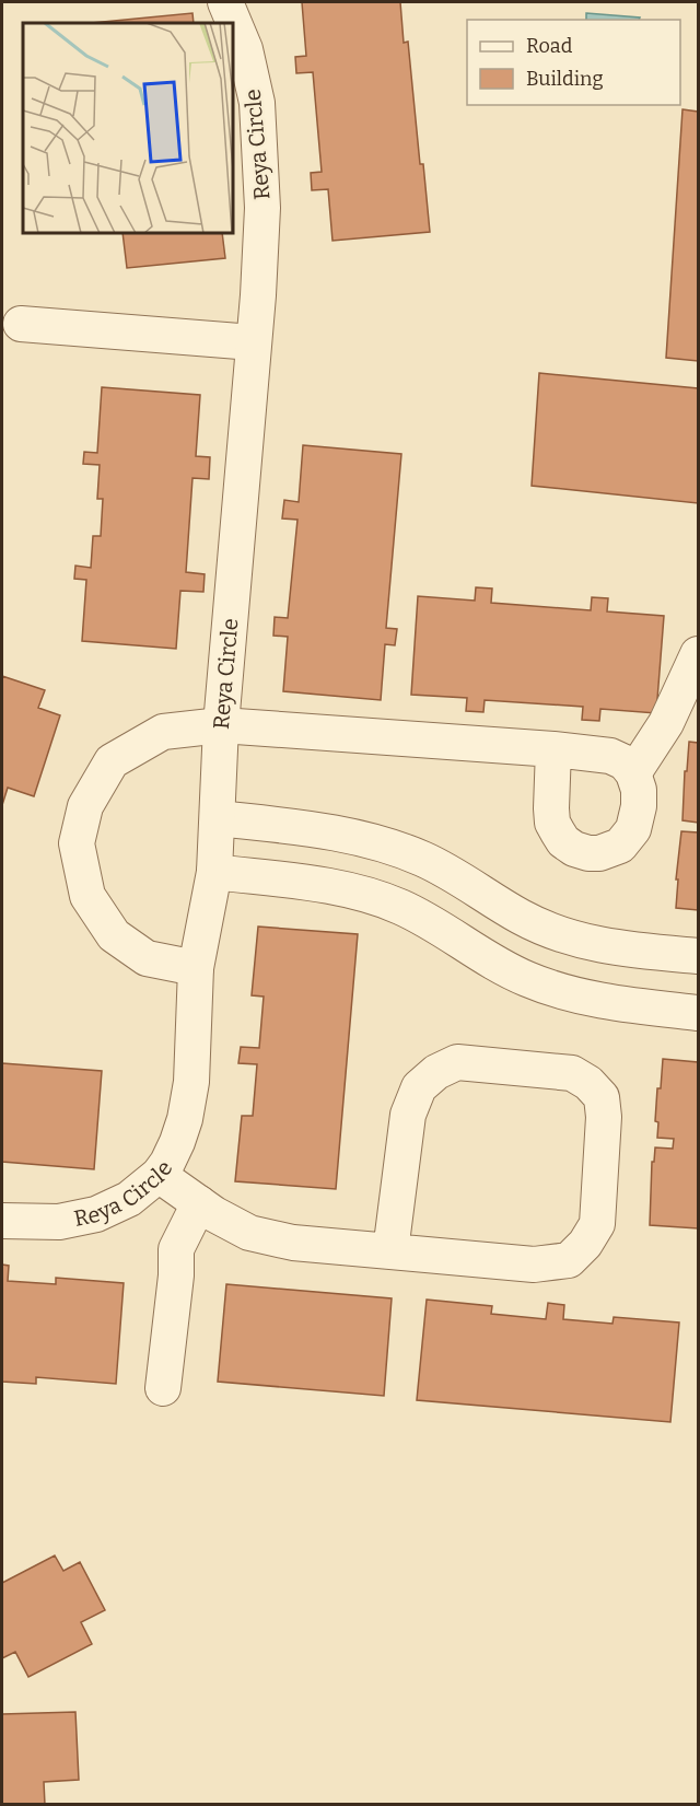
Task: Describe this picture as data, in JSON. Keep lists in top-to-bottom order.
{
  "streets": {
    "lane": ["Reya Circle"]
  },
  "legend": ["Road", "Building"]
}
